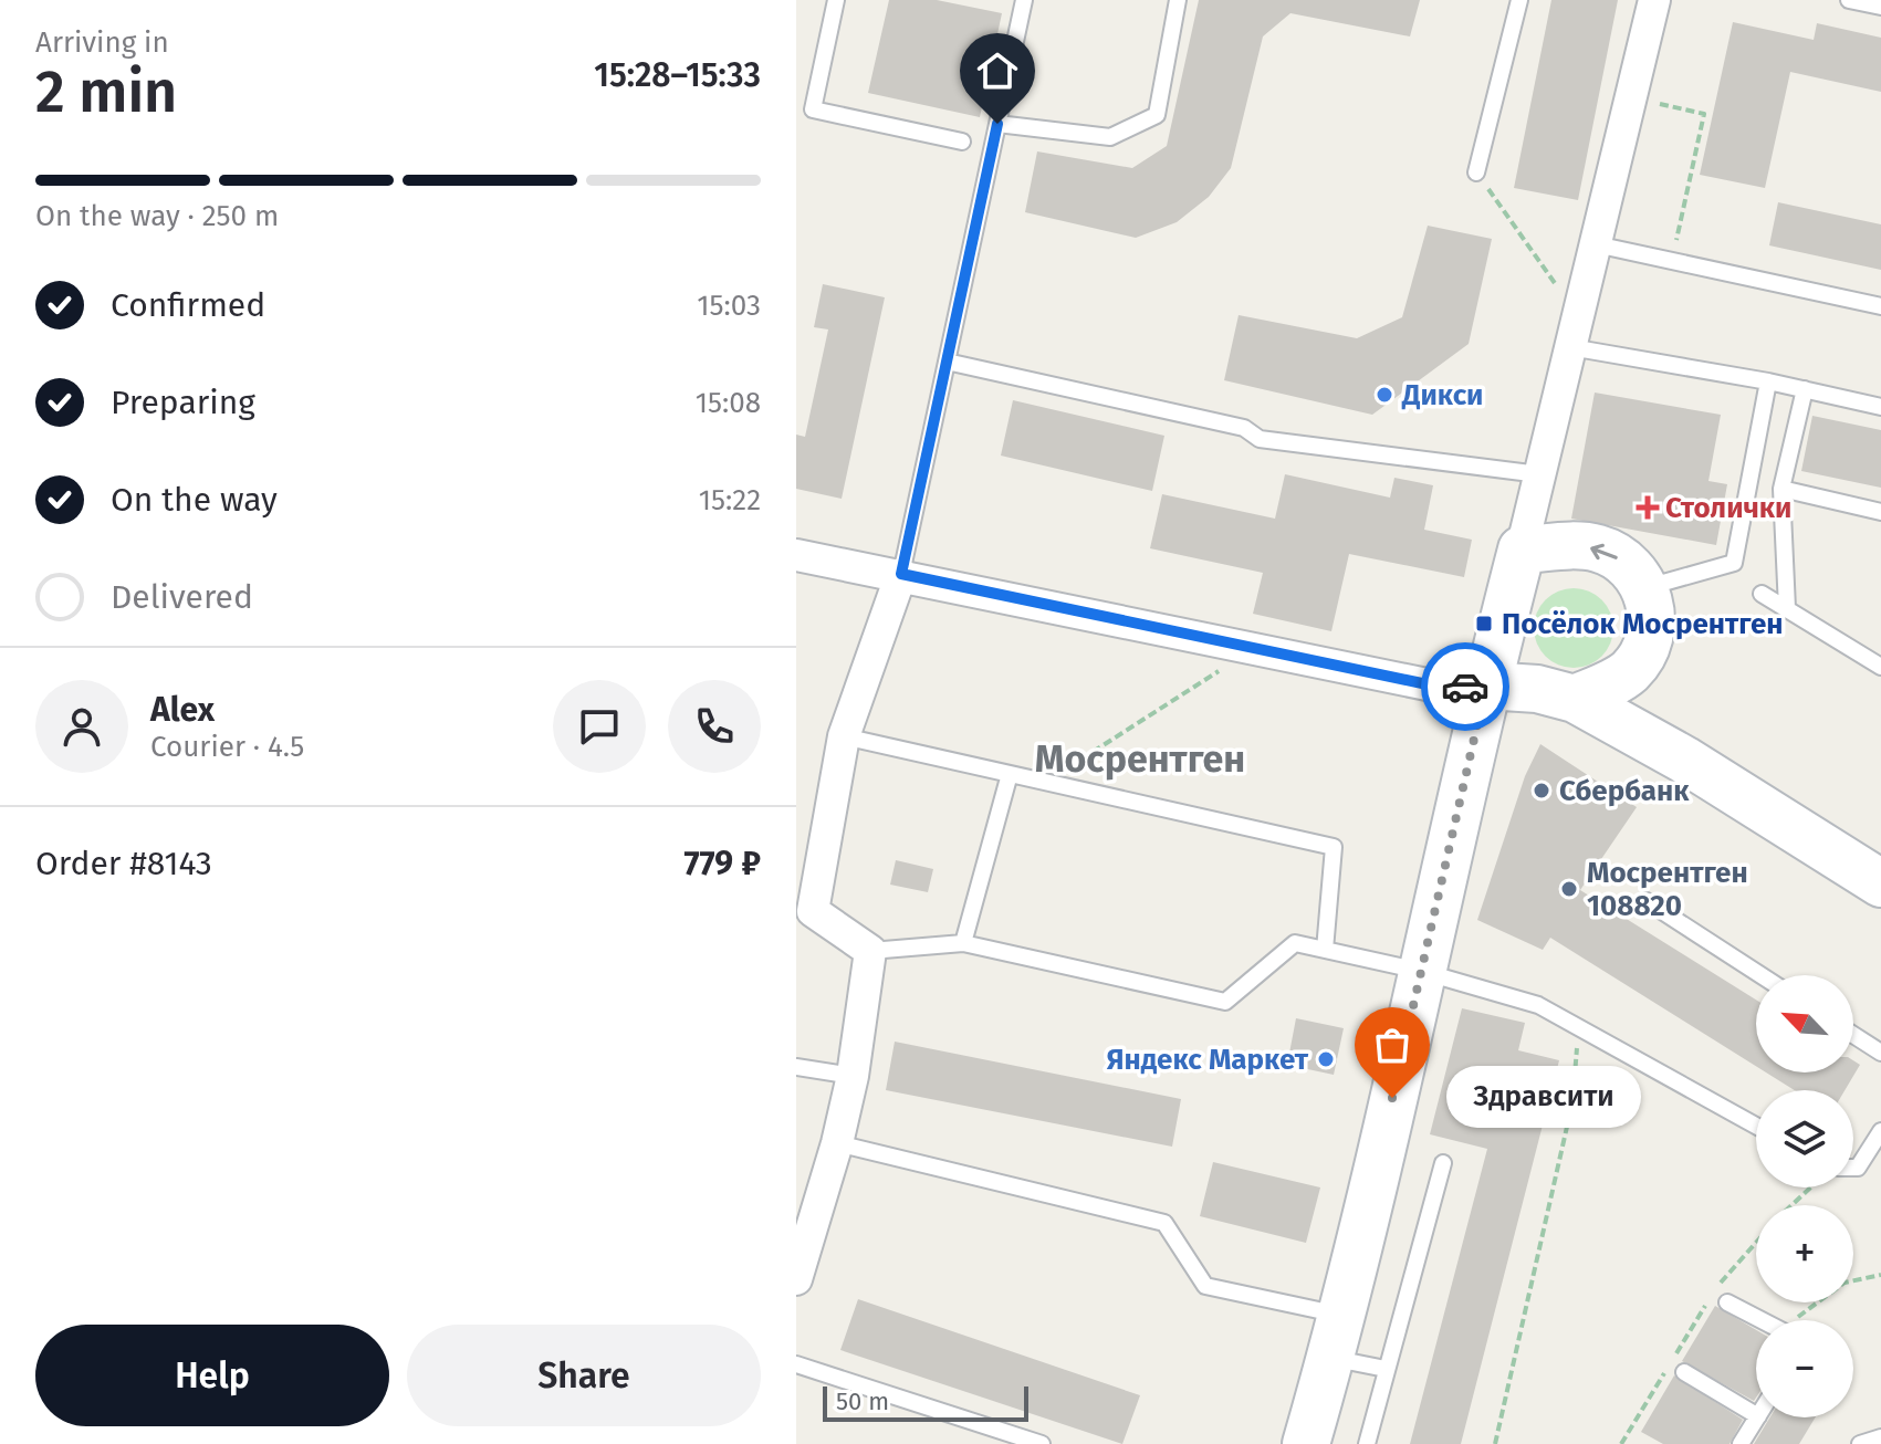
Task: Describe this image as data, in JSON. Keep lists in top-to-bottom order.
{
  "districts": ["Мосрентген"],
  "places": {
    "other": [
      "Дикси",
      "Сбербанк",
      "Мосрентген 108820",
      "Яндекс Маркет",
      "Здравсити"
    ],
    "health": ["Столички"],
    "transit": ["Посёлок Мосрентген"]
  },
  "scale_bar": "50 m",
  "north": "top left",
  "page": {
    "heading": ["2 min", "Arriving in", "15:28–15:33"],
    "panel": [
      "Alex",
      "Courier · 4.5",
      "Order #8143",
      "779 ₽"
    ],
    "bar": "On the way · 250 m",
    "list": [
      ["Confirmed", "15:03"],
      ["Preparing", "15:08"],
      ["On the way", "15:22"],
      "Delivered"
    ],
    "map_buttons": ["+", "−"],
    "bubble": "Здравсити",
    "buttons": ["Help", "Share"],
    "scale": "50 m"
  }
}
